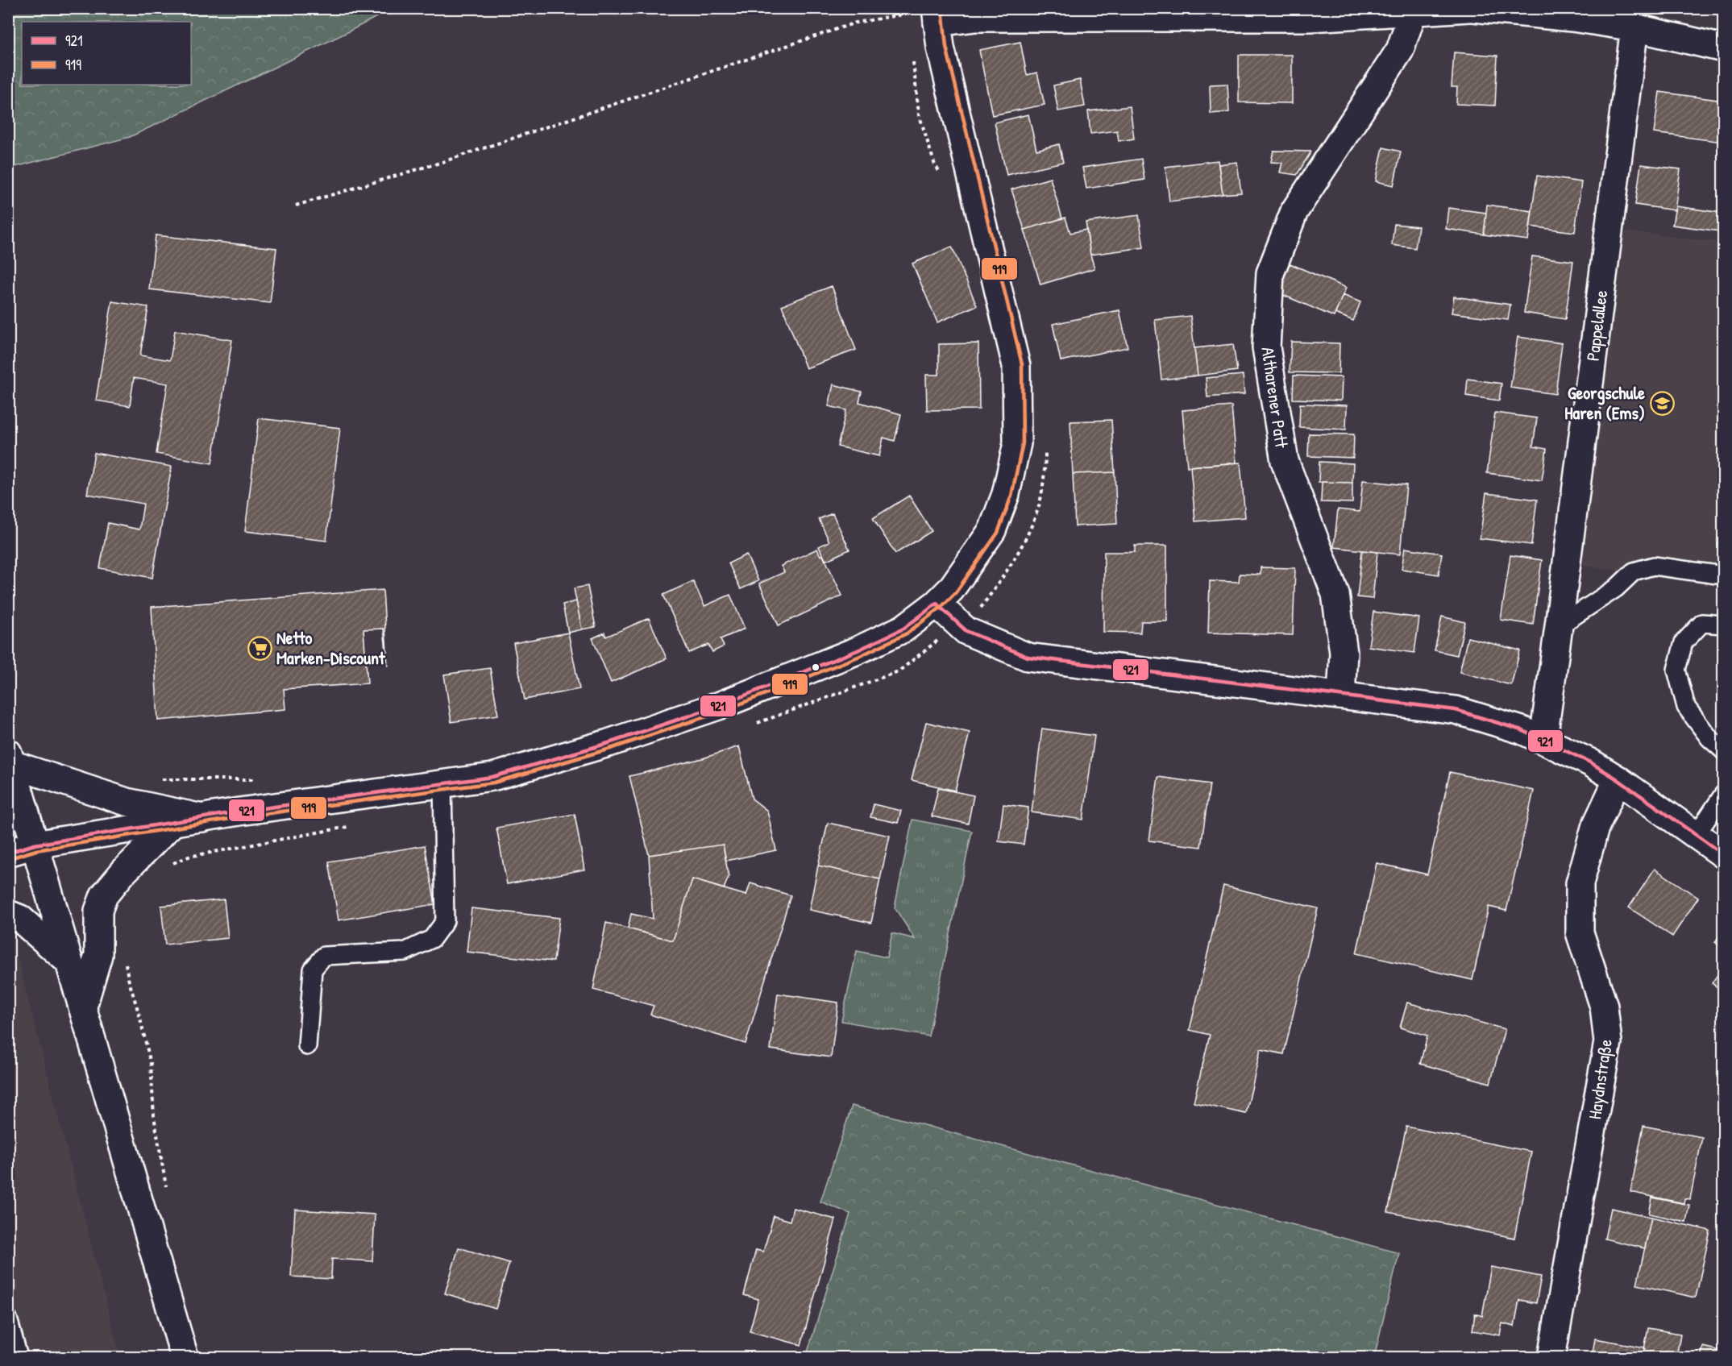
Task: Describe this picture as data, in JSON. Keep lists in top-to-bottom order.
{
  "streets": {
    "street": ["Pappelallee", "Altharener Patt", "Haydnstraße"]
  },
  "places": {
    "school or university": ["Georgschule Haren (Ems)"],
    "supermarket": ["Netto Marken-Discount"]
  },
  "lines": ["transit line 919", "transit line 921"],
  "legend": ["921", "919"]
}
